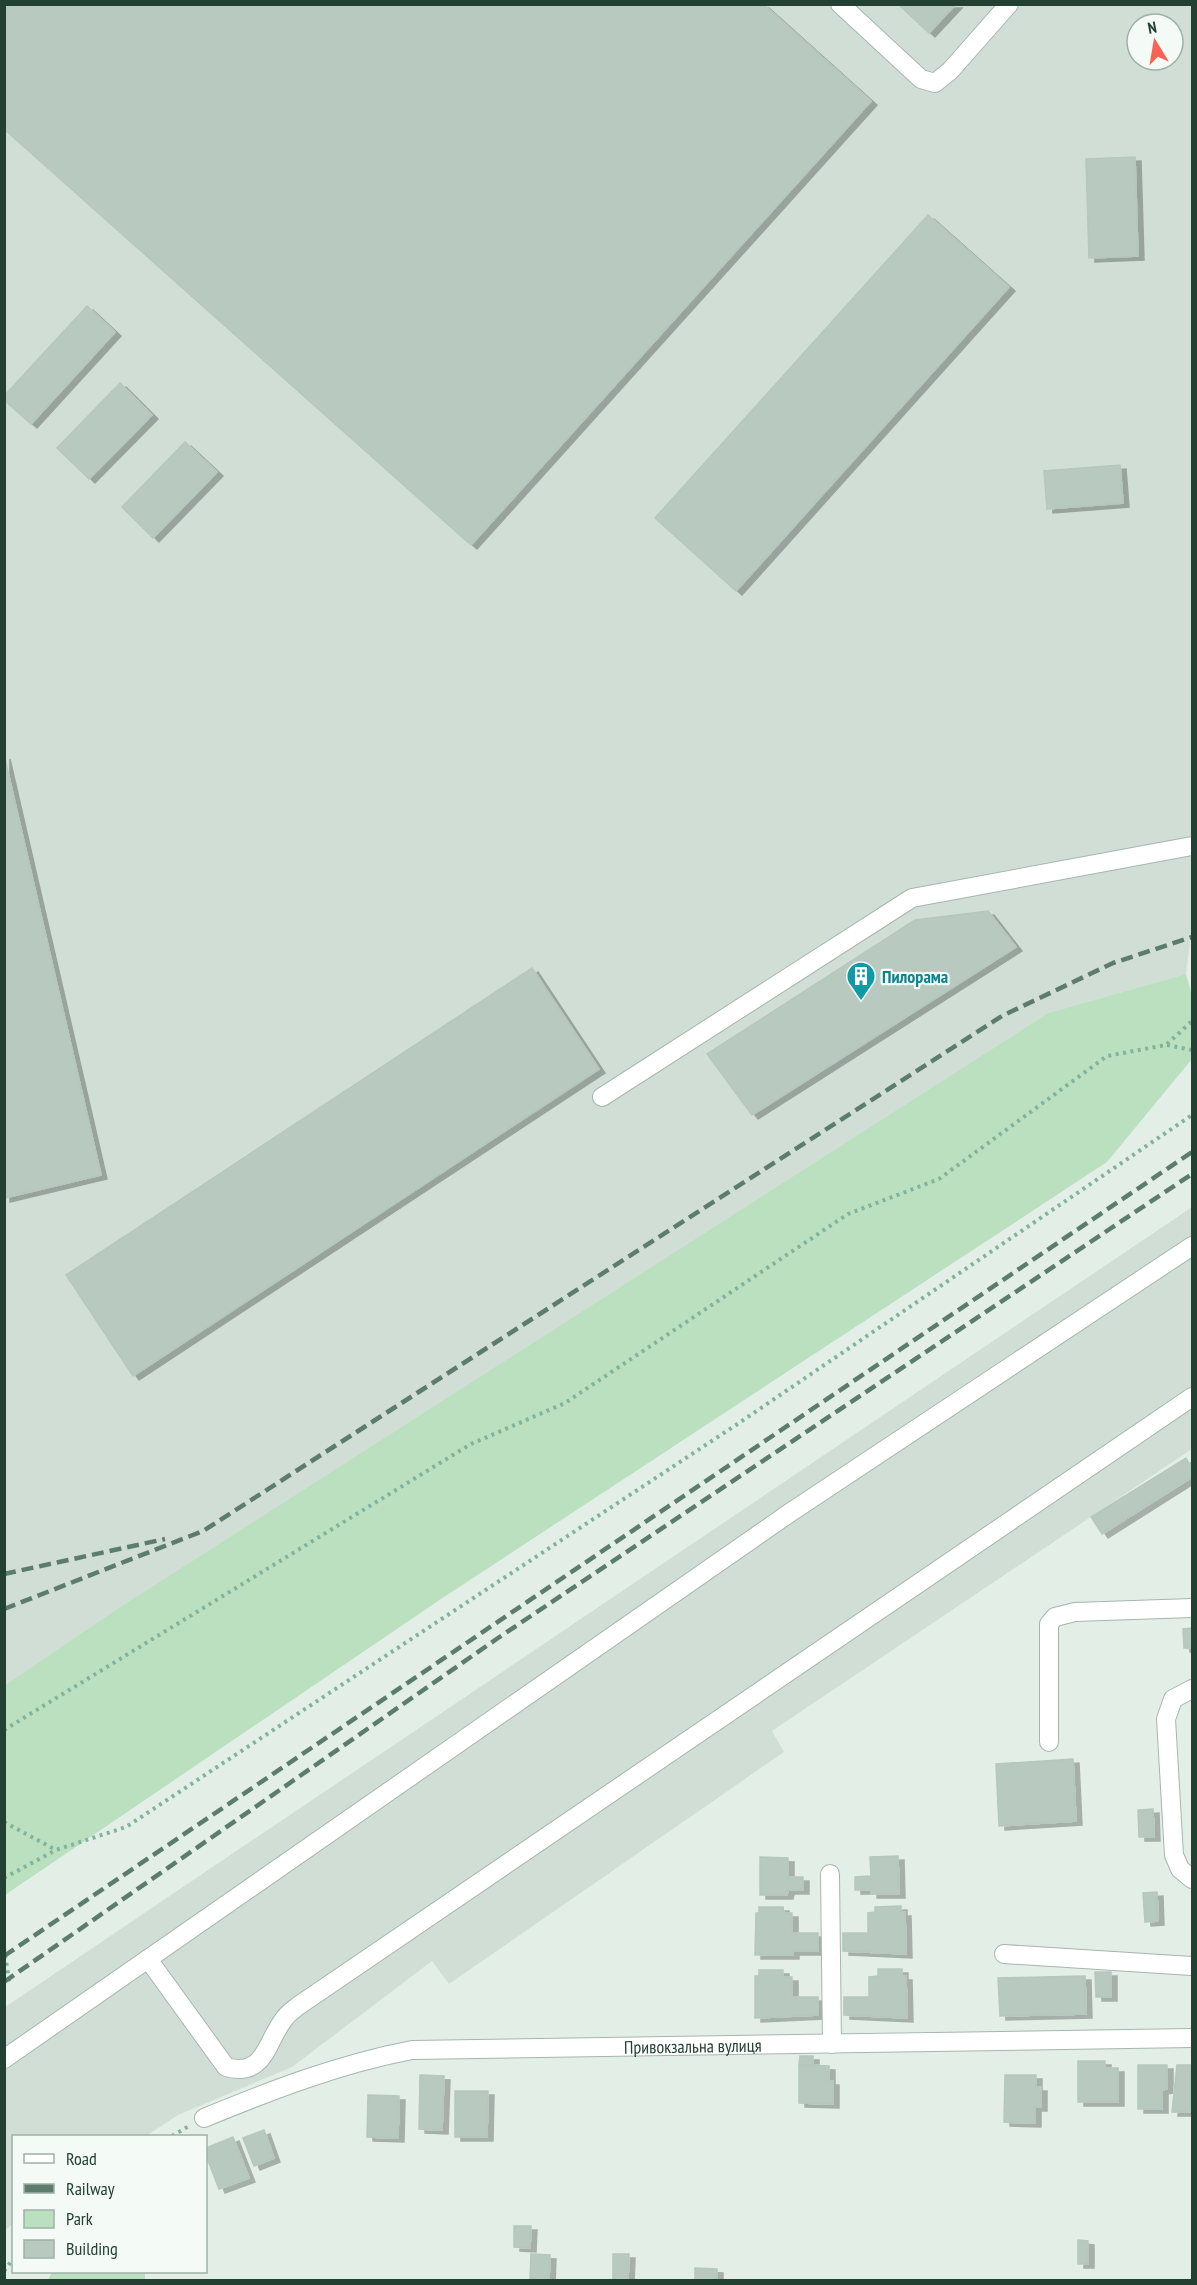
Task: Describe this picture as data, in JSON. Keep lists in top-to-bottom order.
{
  "streets": {
    "street": ["Привокзальна вулиця"]
  },
  "places": {
    "building": ["Пилорама"]
  },
  "legend": [
    "Road",
    "Railway",
    "Park",
    "Building"
  ],
  "north": "top"
}
